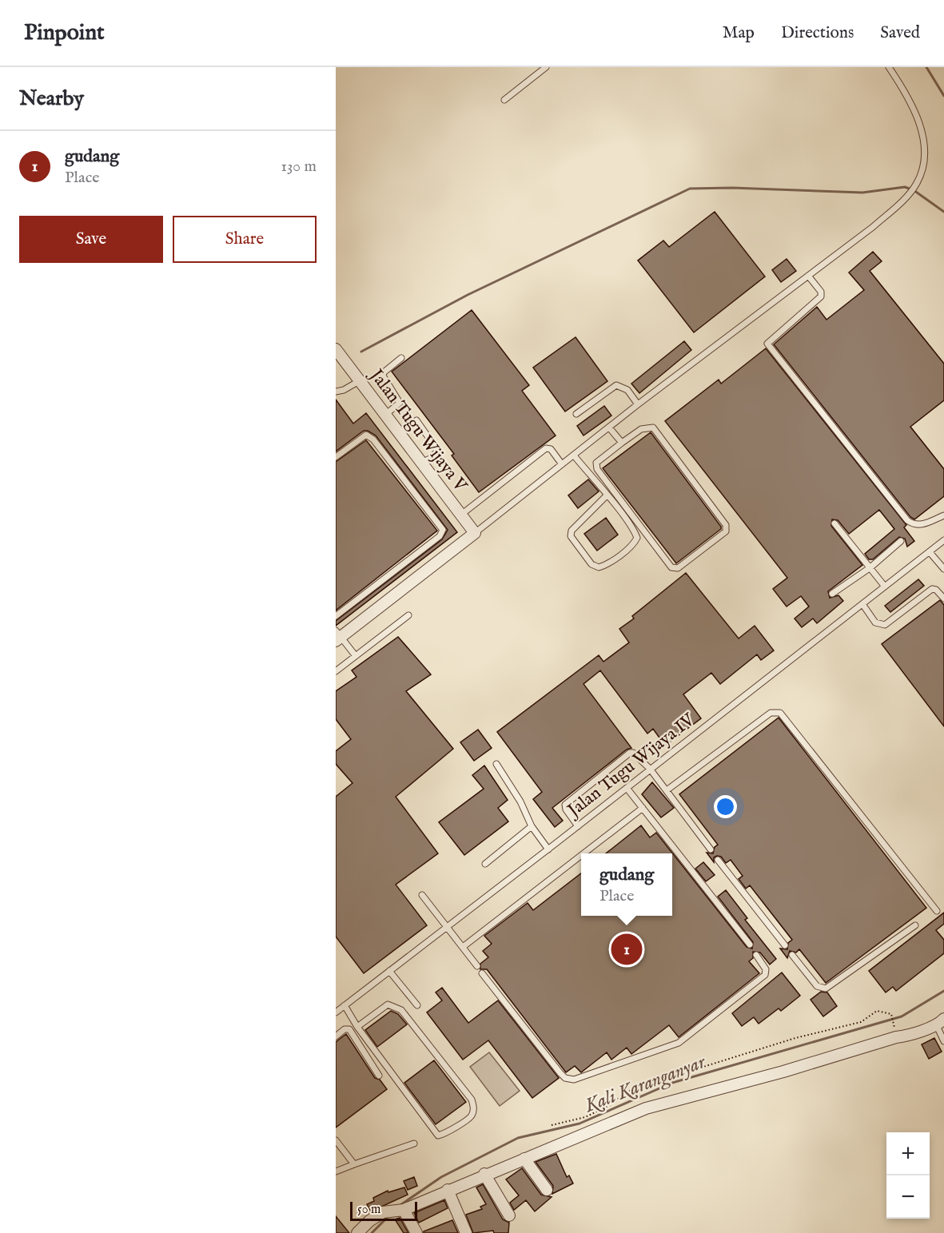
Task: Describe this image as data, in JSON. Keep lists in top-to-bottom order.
{
  "streets": {
    "street": ["Jalan Tugu Wijaya V"],
    "lane": ["Jalan Tugu Wijaya IV"]
  },
  "water": ["Kali Karanganyar"],
  "scale_bar": "50 m",
  "page": {
    "header": "Pinpoint",
    "nav": ["Map", "Directions", "Saved"],
    "heading": "Nearby",
    "list": [
      {
        "mark": "1",
        "name": "gudang",
        "note": "Place",
        "value": "130 m"
      }
    ],
    "buttons": ["Save", "Share"],
    "popup": ["gudang", "Place"],
    "pins": "1",
    "map_buttons": ["+", "−"],
    "scale": "50 m"
  }
}
